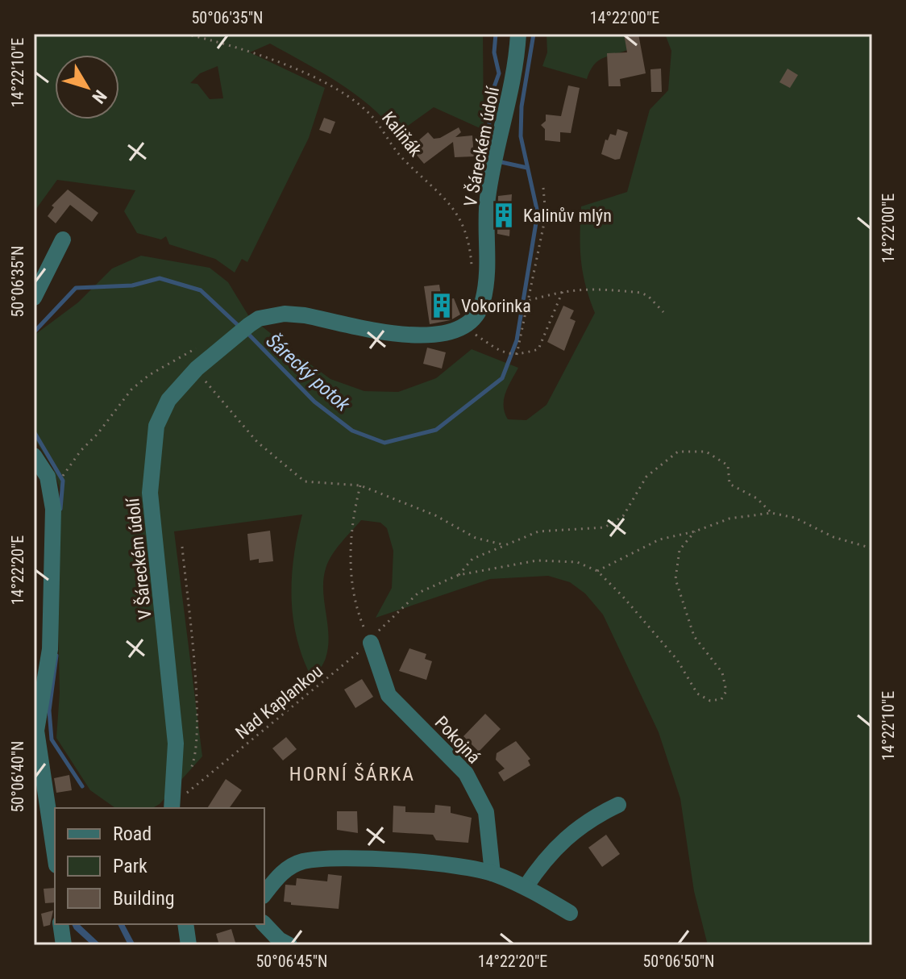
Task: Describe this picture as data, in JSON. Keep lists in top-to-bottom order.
{
  "streets": {
    "street": ["V Šáreckém údolí", "Pokojná"],
    "path": ["Kaliňák", "Nad Kaplankou"]
  },
  "crossings": [
    ["V Šáreckém údolí", "Nad Kaplankou"],
    ["Nad Kaplankou", "Pokojná"]
  ],
  "districts": ["HORNÍ ŠÁRKA"],
  "water": ["Šárecký potok"],
  "places": {
    "building": ["Kalinův mlýn", "Vokorinka"]
  },
  "legend": ["Road", "Park", "Building"],
  "north": "bottom right",
  "coordinates": [
    "50°06'35\"N",
    "14°22'00\"E",
    "14°22'10\"E",
    "14°22'20\"E",
    "50°06'40\"N",
    "50°06'45\"N",
    "50°06'50\"N"
  ]
}
